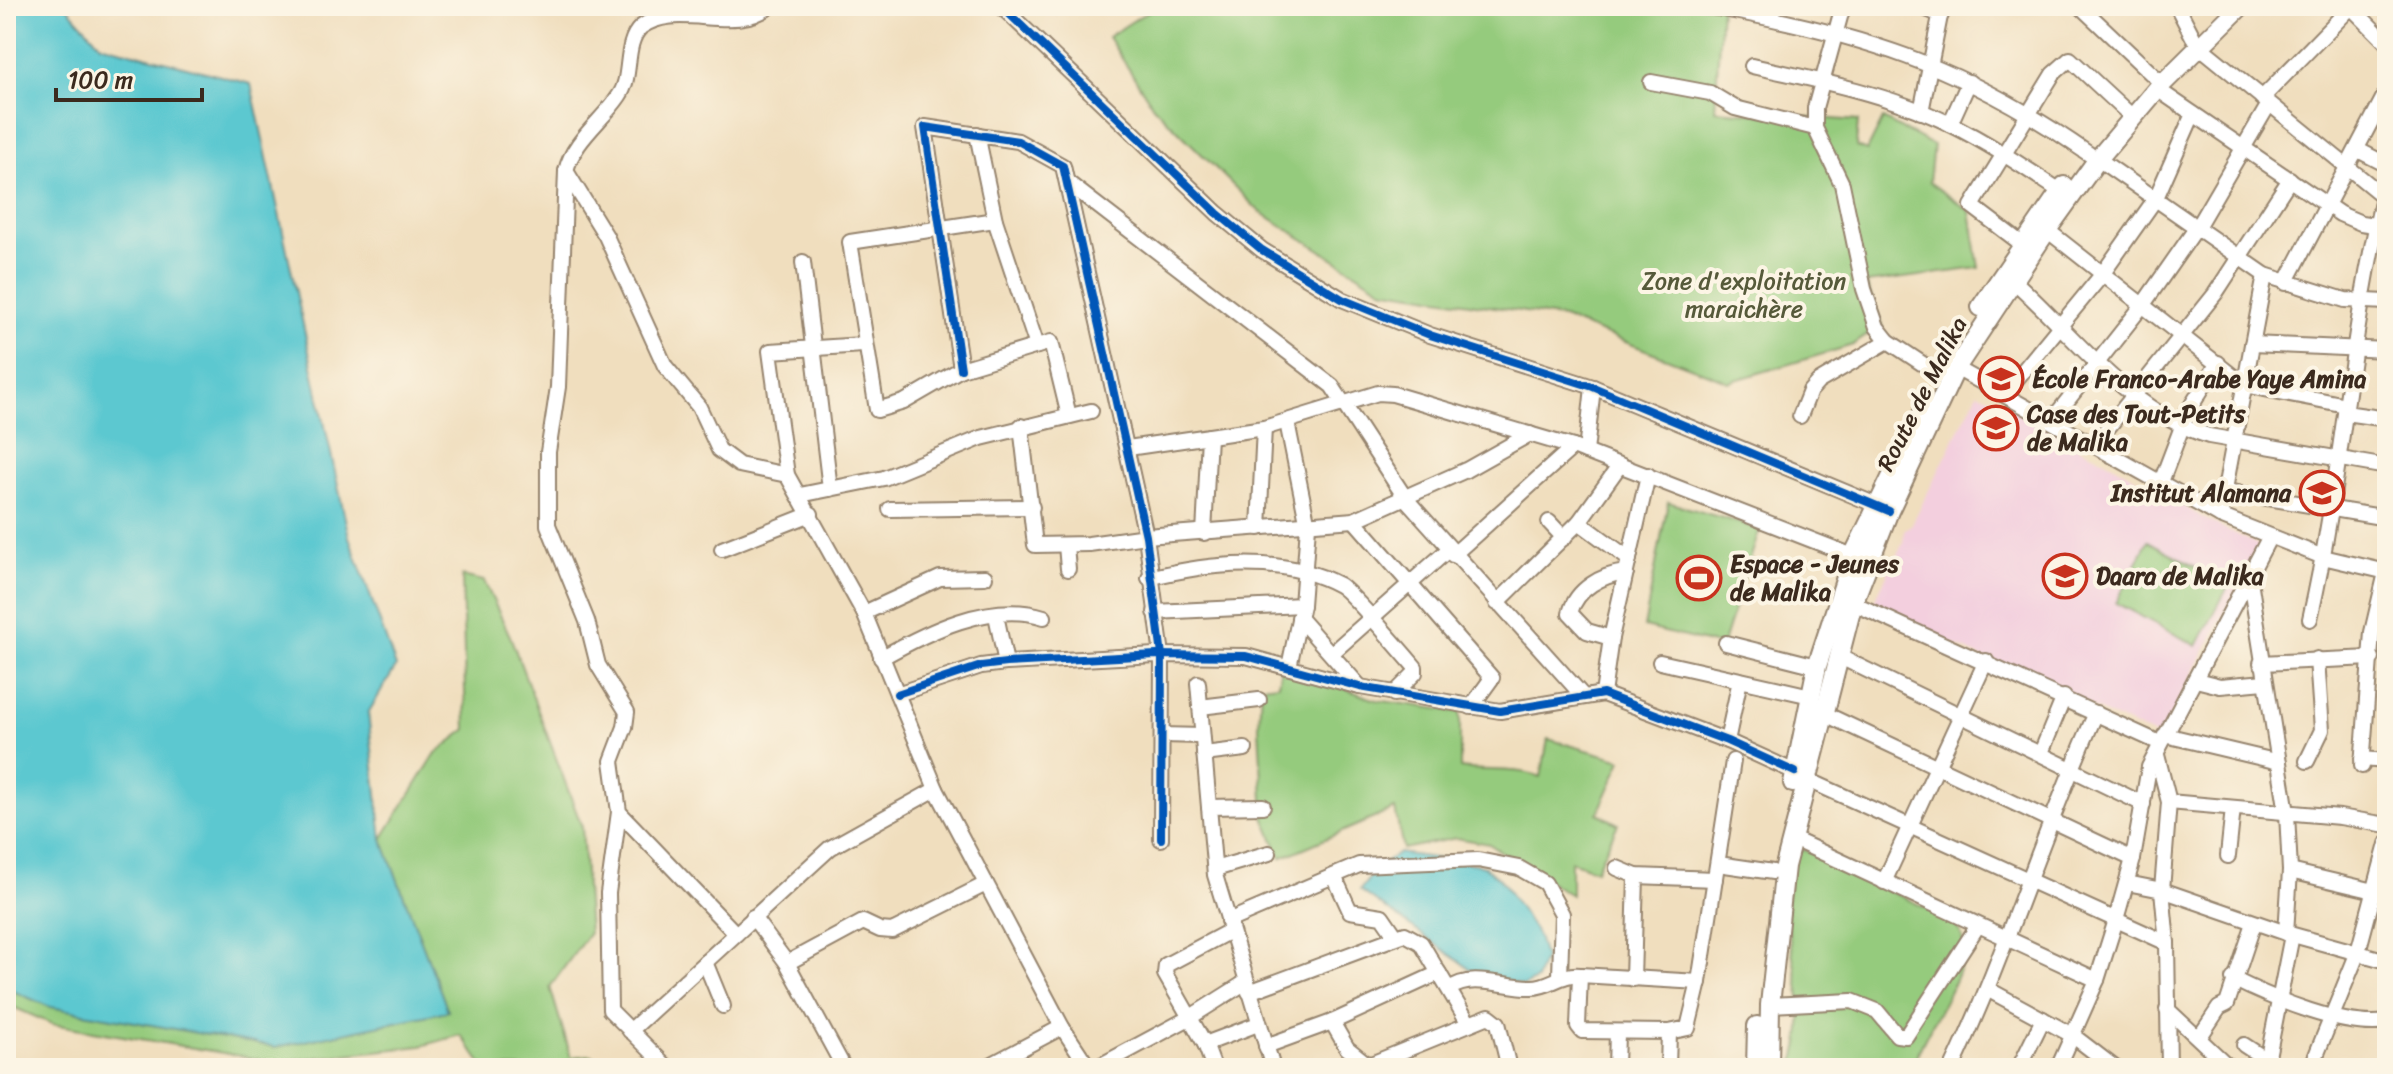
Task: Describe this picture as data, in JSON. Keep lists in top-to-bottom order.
{
  "streets": {
    "main road": ["Route de Malika"]
  },
  "parks": ["Zone d'exploitation maraichère"],
  "places": {
    "school or university": [
      "École Franco-Arabe Yaye Amina",
      "Case des Tout-Petits de Malika",
      "Institut Alamana",
      "Daara de Malika"
    ],
    "sports": ["Espace - Jeunes de Malika"]
  },
  "scale_bar": "100 m"
}
